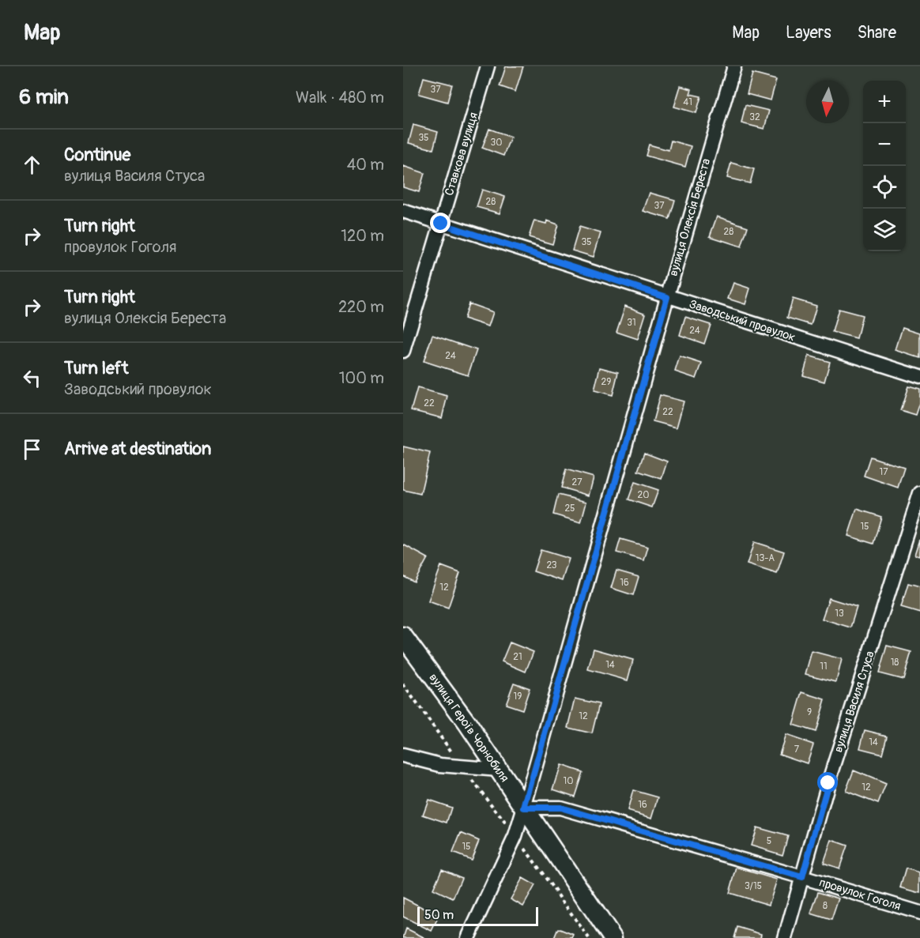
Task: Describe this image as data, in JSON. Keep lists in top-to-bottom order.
{
  "streets": {
    "street": [
      "Ставкова вулиця",
      "вулиця Олексія Береста",
      "Заводський провулок",
      "вулиця Василя Стуса",
      "вулиця Героїв Чорнобиля",
      "провулок Гоголя"
    ]
  },
  "crossings": [
    ["Ставкова вулиця", "Заводський провулок"],
    ["вулиця Олексія Береста", "Заводський провулок"],
    ["вулиця Олексія Береста", "вулиця Героїв Чорнобиля"],
    ["вулиця Олексія Береста", "провулок Гоголя"],
    ["вулиця Василя Стуса", "провулок Гоголя"],
    ["вулиця Героїв Чорнобиля", "провулок Гоголя"]
  ],
  "house_numbers": [
    "37",
    "41",
    "32",
    "35",
    "30",
    "28",
    "37",
    "28",
    "35",
    "31",
    "24",
    "24",
    "29",
    "22",
    "22",
    "17",
    "27",
    "20",
    "25",
    "15",
    "13-А",
    "23",
    "16",
    "12",
    "13",
    "21",
    "18",
    "14",
    "11",
    "19",
    "9",
    "12",
    "14",
    "7",
    "10",
    "12",
    "16",
    "5",
    "15",
    "3/15",
    "8"
  ],
  "scale_bar": "50 m",
  "north": "bottom",
  "page": {
    "header": "Map",
    "nav": ["Map", "Layers", "Share"],
    "heading": ["6 min", "Walk · 480 m"],
    "map_buttons": ["+", "−"],
    "list": [
      ["Continue", "вулиця Василя Стуса", "40 m"],
      ["Turn right", "провулок Гоголя", "120 m"],
      ["Turn right", "вулиця Олексія Береста", "220 m"],
      ["Turn left", "Заводський провулок", "100 m"],
      "Arrive at destination"
    ],
    "scale": "50 m"
  }
}
